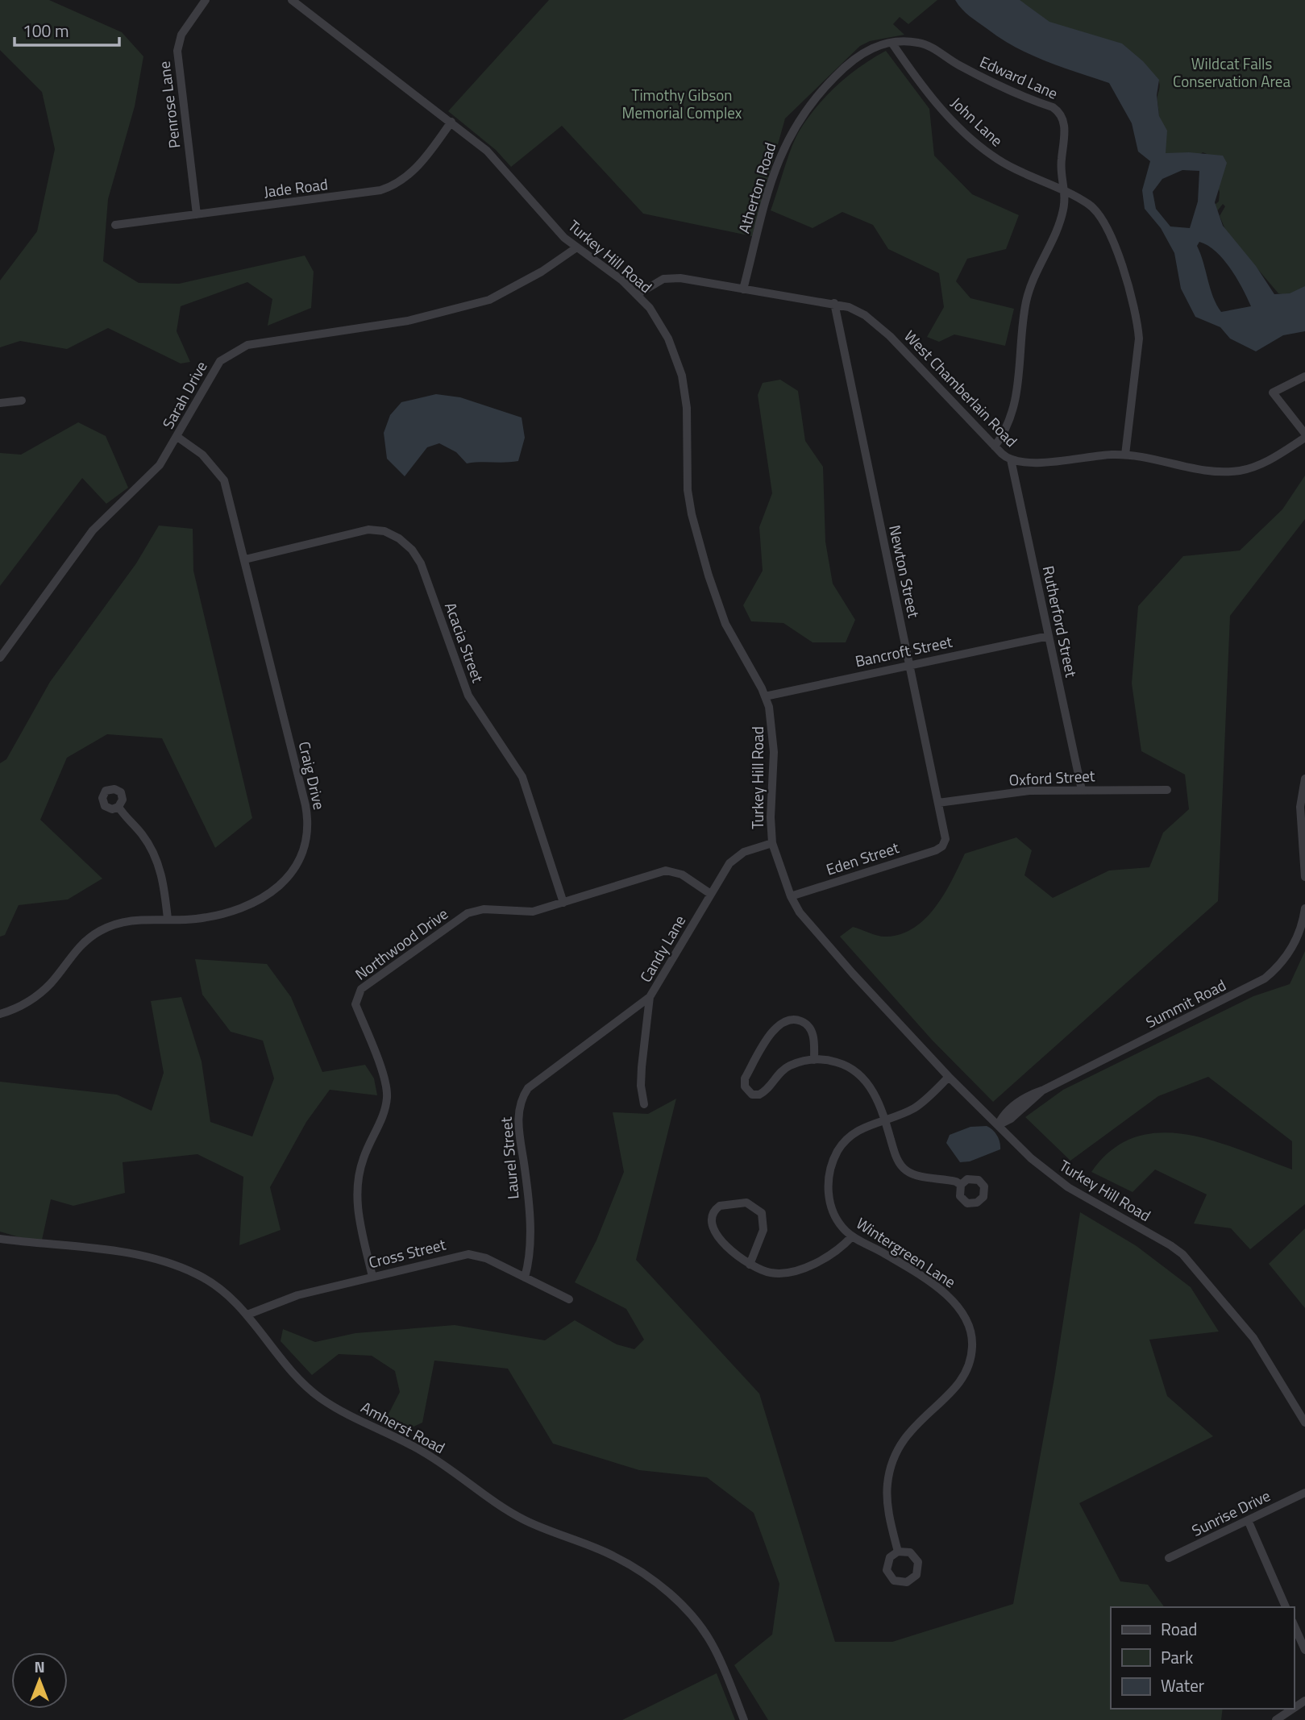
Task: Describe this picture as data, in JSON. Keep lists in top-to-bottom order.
{
  "streets": {
    "street": [
      "Edward Lane",
      "Penrose Lane",
      "John Lane",
      "Jade Road",
      "Atherton Road",
      "Turkey Hill Road",
      "West Chamberlain Road",
      "Sarah Drive",
      "Newton Street",
      "Rutherford Street",
      "Acacia Street",
      "Bancroft Street",
      "Craig Drive",
      "Oxford Street",
      "Eden Street",
      "Northwood Drive",
      "Candy Lane",
      "Summit Road",
      "Laurel Street",
      "Wintergreen Lane",
      "Cross Street",
      "Amherst Road",
      "Sunrise Drive"
    ]
  },
  "crossings": [
    ["Edward Lane", "John Lane"],
    ["Edward Lane", "Atherton Road"],
    ["Penrose Lane", "Jade Road"],
    ["John Lane", "Atherton Road"],
    ["John Lane", "West Chamberlain Road"],
    ["Jade Road", "Turkey Hill Road"],
    ["Atherton Road", "West Chamberlain Road"],
    ["Turkey Hill Road", "West Chamberlain Road"],
    ["Turkey Hill Road", "Sarah Drive"],
    ["Turkey Hill Road", "Bancroft Street"],
    ["Turkey Hill Road", "Eden Street"],
    ["Turkey Hill Road", "Candy Lane"],
    ["Turkey Hill Road", "Summit Road"],
    ["Turkey Hill Road", "Wintergreen Lane"],
    ["West Chamberlain Road", "Newton Street"],
    ["West Chamberlain Road", "Rutherford Street"],
    ["Sarah Drive", "Craig Drive"],
    ["Newton Street", "Bancroft Street"],
    ["Newton Street", "Oxford Street"],
    ["Newton Street", "Eden Street"],
    ["Rutherford Street", "Bancroft Street"],
    ["Rutherford Street", "Oxford Street"],
    ["Acacia Street", "Craig Drive"],
    ["Acacia Street", "Northwood Drive"],
    ["Northwood Drive", "Candy Lane"],
    ["Northwood Drive", "Cross Street"],
    ["Candy Lane", "Laurel Street"],
    ["Laurel Street", "Cross Street"],
    ["Cross Street", "Amherst Road"]
  ],
  "parks": ["Wildcat Falls Conservation Area", "Timothy Gibson Memorial Complex"],
  "legend": ["Road", "Park", "Water"],
  "scale_bar": "100 m",
  "north": "top"
}
